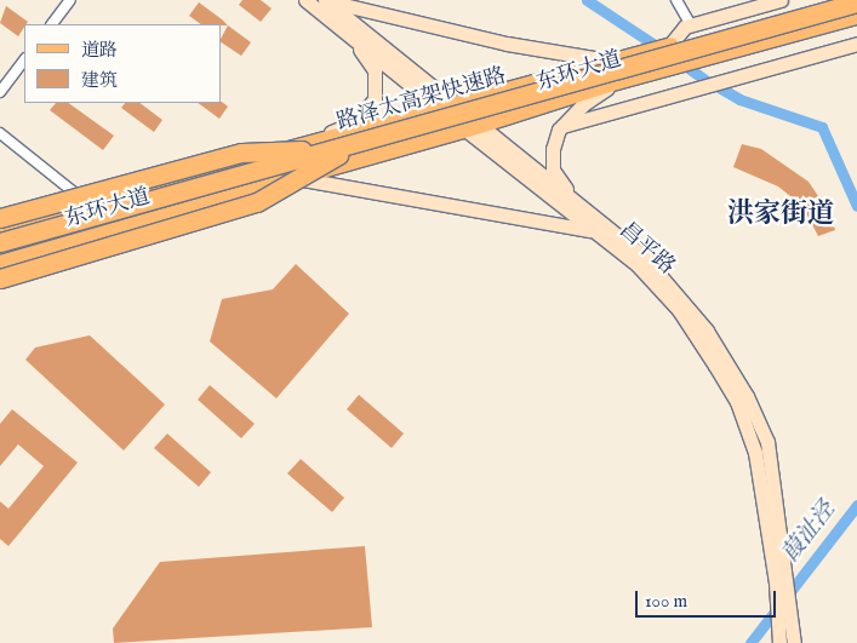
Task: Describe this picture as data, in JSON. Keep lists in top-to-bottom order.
{
  "streets": {
    "highway": ["路泽太高架快速路"],
    "main road": ["东环大道", "昌平路"]
  },
  "crossings": [
    ["东环大道", "昌平路"]
  ],
  "districts": ["洪家街道"],
  "water": ["葭沚泾"],
  "legend": ["道路", "建筑"],
  "scale_bar": "100 m"
}
